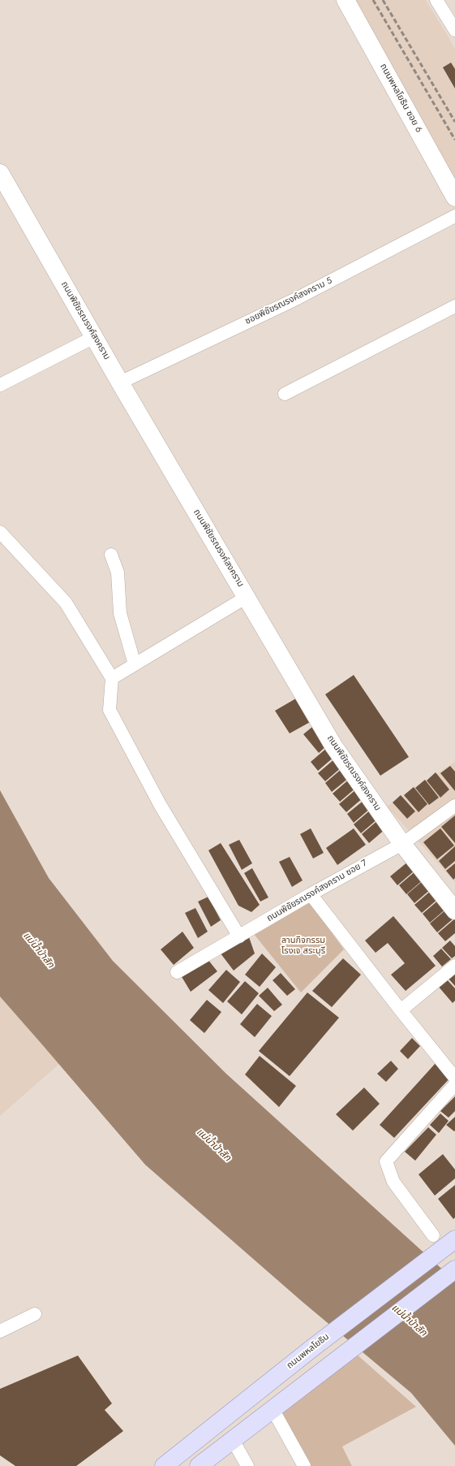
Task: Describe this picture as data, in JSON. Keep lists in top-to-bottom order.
{
  "streets": {
    "main road": ["ถนนพหลโยธิน"],
    "street": [
      "ถนนพหลโยธิน ซอย 6",
      "ซอยพิชัยรณรงค์สงคราม 5",
      "ถนนพิชัยรณรงค์สงคราม",
      "ถนนพิชัยรณรงค์สงคราม ซอย 7"
    ]
  },
  "crossings": [
    ["ซอยพิชัยรณรงค์สงคราม 5", "ถนนพิชัยรณรงค์สงคราม"],
    ["ถนนพิชัยรณรงค์สงคราม", "ถนนพิชัยรณรงค์สงคราม ซอย 7"]
  ],
  "water": ["แม่น้ำป่าสัก"],
  "parks": ["ลานกิจกรรม โรงเจ สระบุรี"]
}
